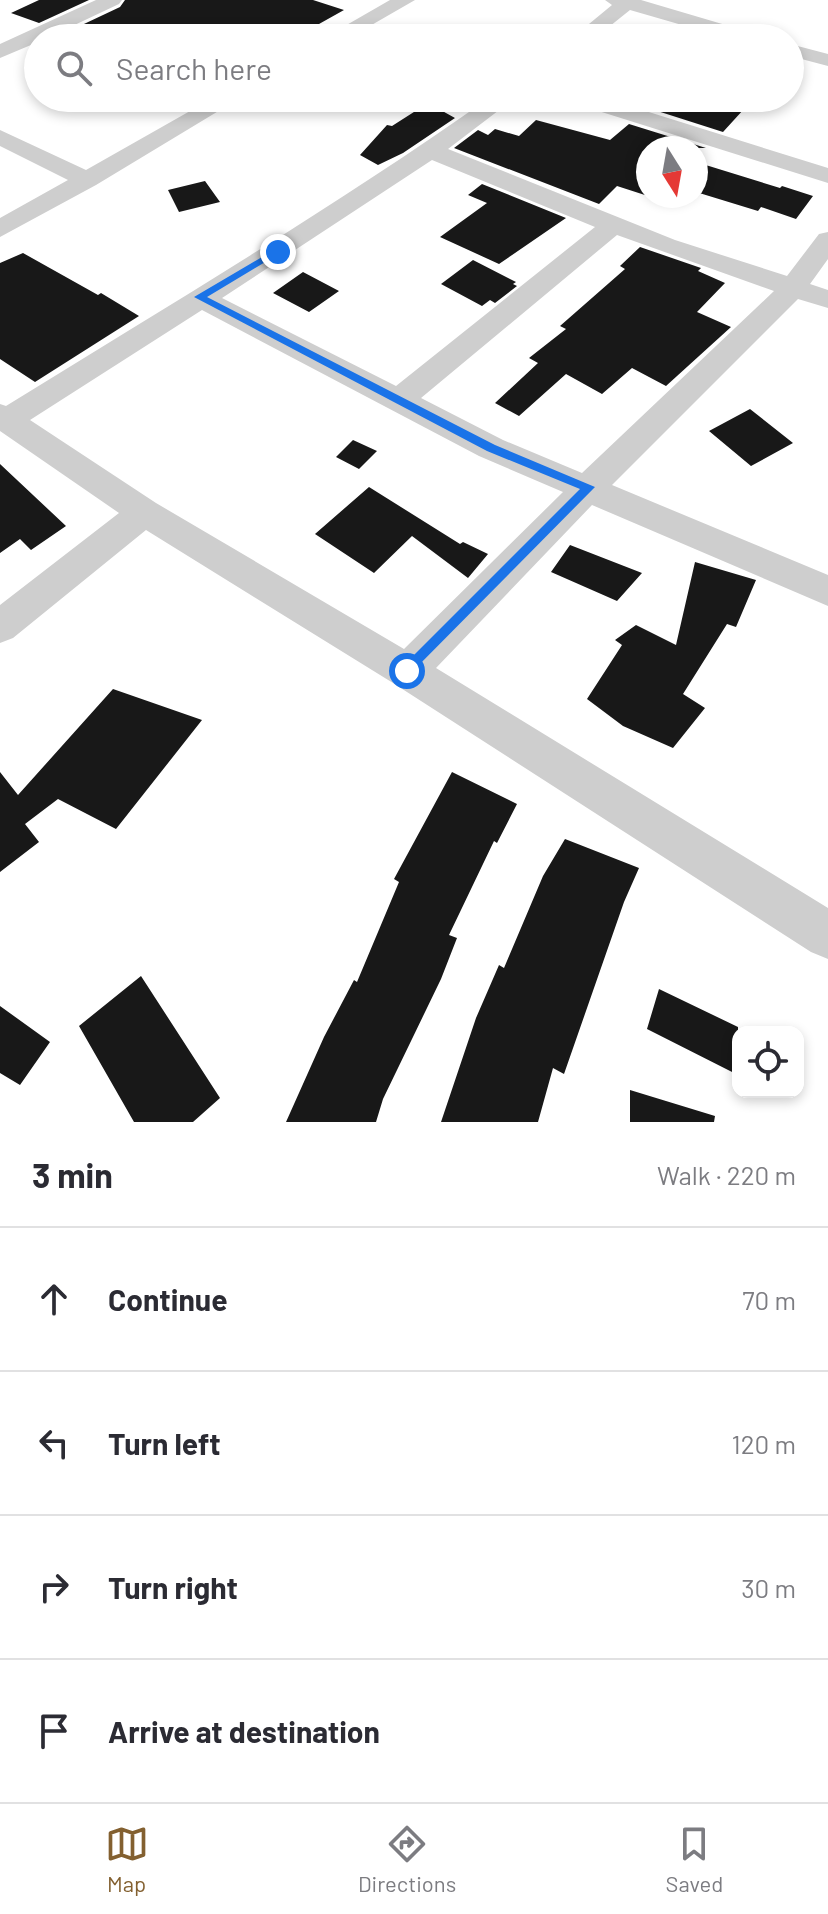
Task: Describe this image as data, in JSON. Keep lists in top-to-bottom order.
{
  "north": "bottom",
  "page": {
    "search": "Search here",
    "heading": ["3 min", "Walk · 220 m"],
    "list": [
      ["Continue", "70 m"],
      ["Turn left", "120 m"],
      ["Turn right", "30 m"],
      "Arrive at destination"
    ],
    "nav": ["Map", "Directions", "Saved"]
  }
}
